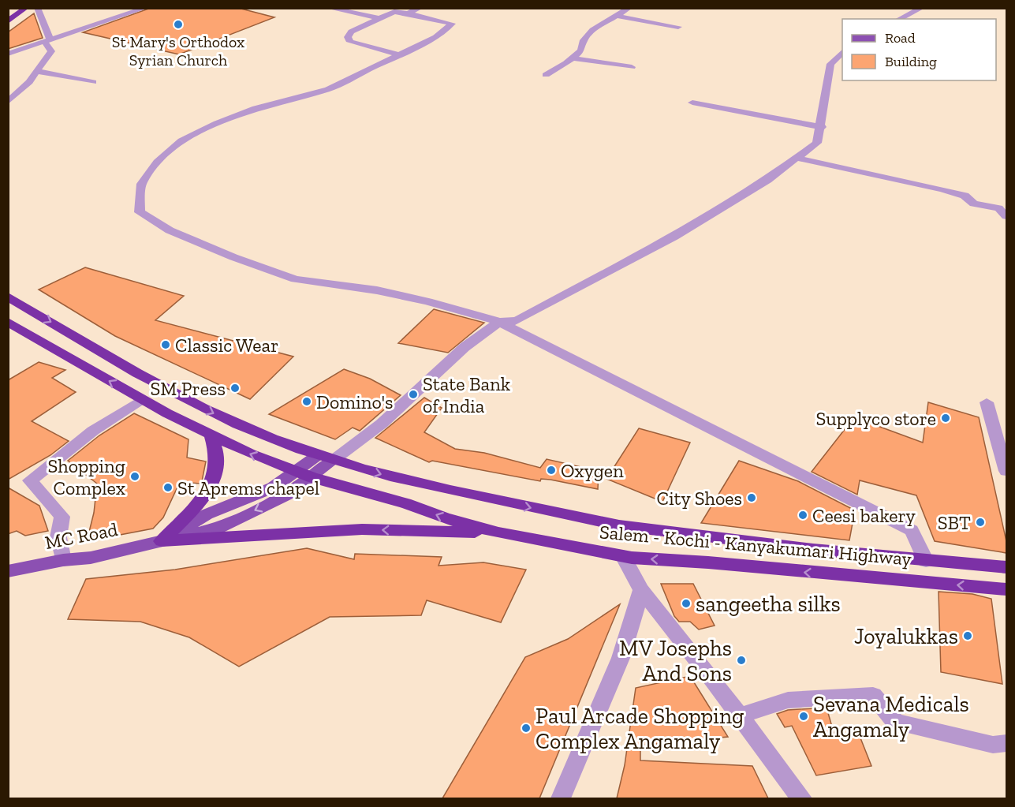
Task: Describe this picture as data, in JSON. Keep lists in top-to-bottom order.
{
  "streets": {
    "highway": ["Salem - Kochi - Kanyakumari Highway"],
    "main road": ["MC Road"]
  },
  "crossings": [
    ["MC Road", "Salem - Kochi - Kanyakumari Highway"]
  ],
  "places": [
    "St Mary's Orthodox Syrian Church",
    "Classic Wear",
    "SM Press",
    "State Bank of India",
    "Domino's",
    "Supplyco store",
    "Oxygen",
    "Shopping Complex",
    "St Aprems chapel",
    "City Shoes",
    "Ceesi bakery",
    "SBT",
    "sangeetha silks",
    "Joyalukkas",
    "MV Josephs And Sons",
    "Sevana Medicals Angamaly",
    "Paul Arcade Shopping Complex Angamaly"
  ],
  "legend": ["Road", "Building"]
}
